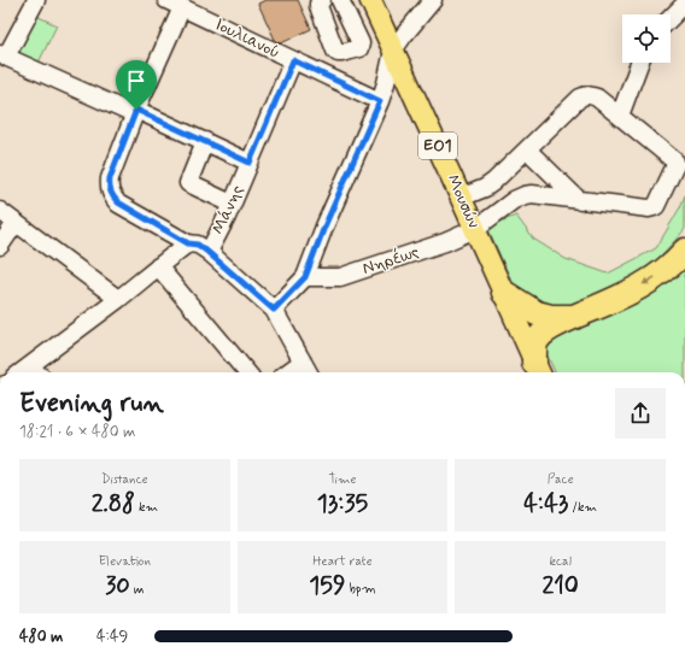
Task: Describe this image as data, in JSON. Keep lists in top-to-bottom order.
{
  "streets": {
    "main road": ["ΕΟ1", "Μουσών"],
    "street": ["Ιουλιανού", "Μάνης", "Νηρέως"]
  },
  "crossings": [
    ["Ιουλιανού", "Μάνης"],
    ["Μουσών", "Νηρέως"]
  ],
  "page": {
    "heading": ["Evening run", "18:21 · 6 × 480 m"],
    "stats": [
      ["Distance", "2.88 km"],
      ["Time", "13:35"],
      ["Pace", "4:43 /km"],
      ["Elevation", "30 m"],
      ["Heart rate", "159 bpm"],
      ["kcal", "210"]
    ],
    "list": [
      {
        "name": "480 m",
        "note": "4:49"
      }
    ]
  }
}
